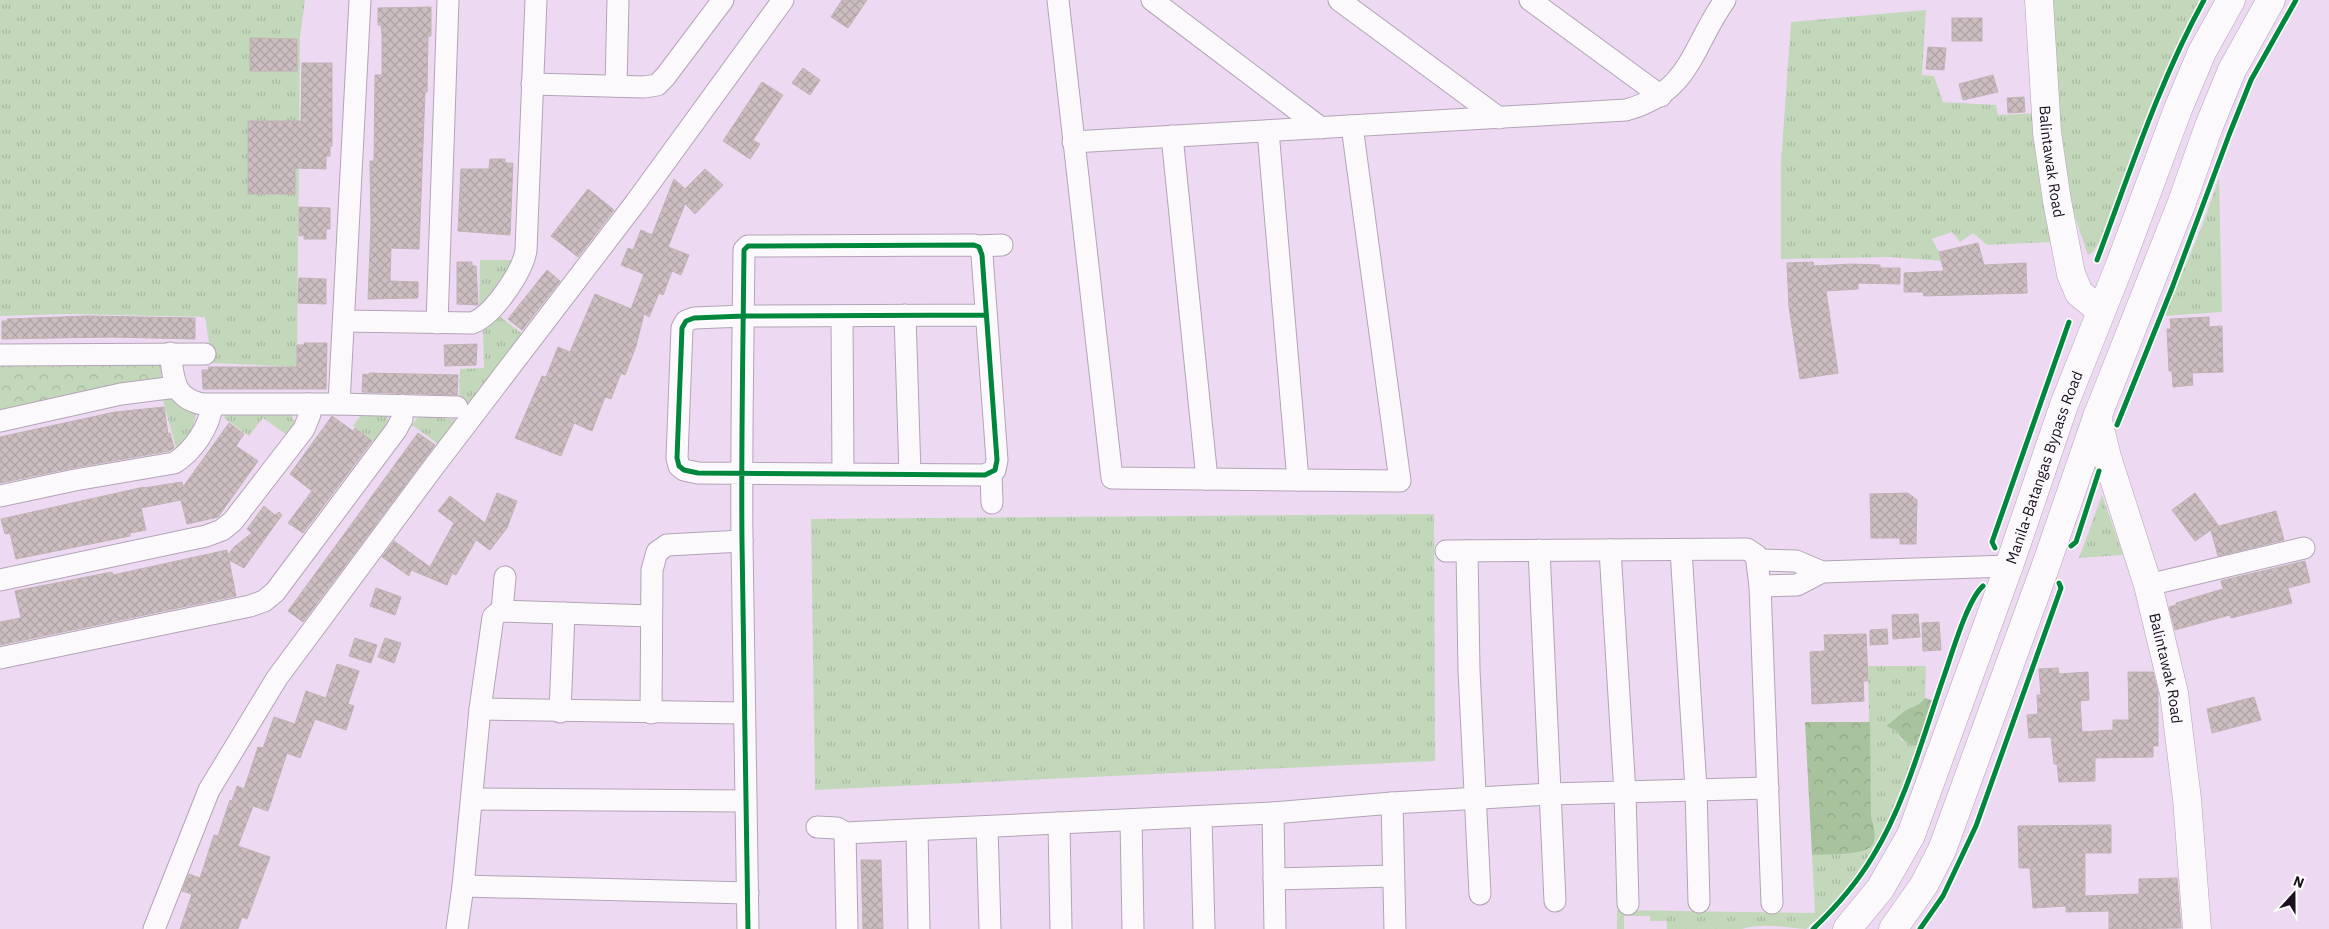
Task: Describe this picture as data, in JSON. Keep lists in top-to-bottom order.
{
  "streets": {
    "main road": ["Balintawak Road", "Manila-Batangas Bypass Road"]
  },
  "crossings": [
    ["Balintawak Road", "Manila-Batangas Bypass Road"]
  ],
  "north": "top"
}
